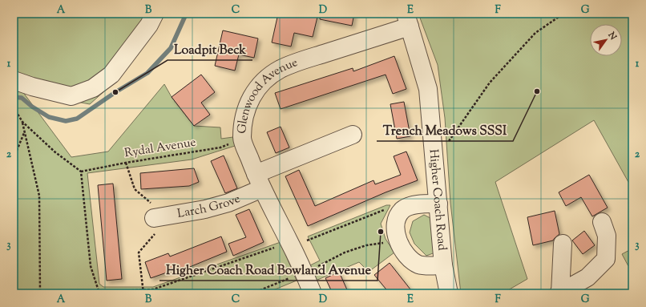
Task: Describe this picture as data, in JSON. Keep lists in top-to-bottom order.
{
  "streets": {
    "street": ["Glenwood Avenue", "Higher Coach Road", "Larch Grove"],
    "path": ["Rydal Avenue"]
  },
  "crossings": [
    ["Glenwood Avenue", "Rydal Avenue"],
    ["Glenwood Avenue", "Higher Coach Road"],
    ["Glenwood Avenue", "Larch Grove"]
  ],
  "places": ["Trench Meadows SSSI", "Loadpit Beck", "Higher Coach Road Bowland Avenue"],
  "north": "top right",
  "grid": {
    "columns": [
      "A",
      "B",
      "C",
      "D",
      "E",
      "F",
      "G"
    ],
    "rows": ["1", "2", "3"]
  }
}
